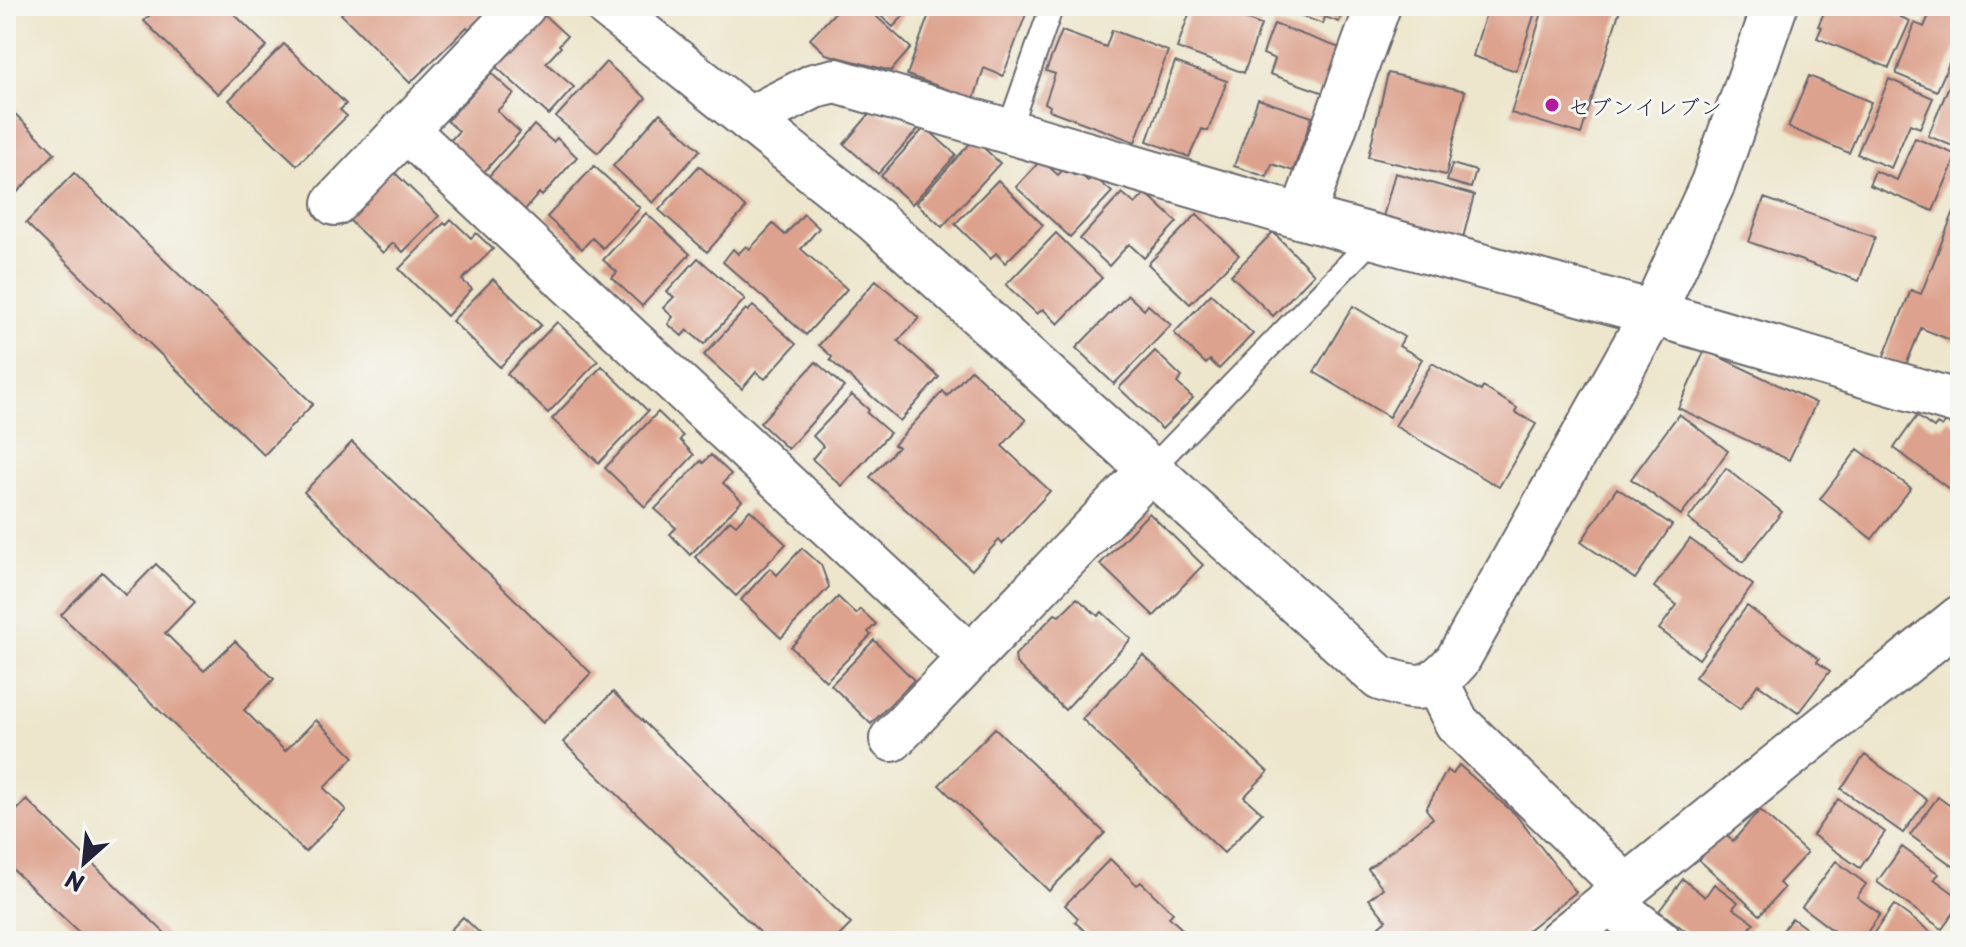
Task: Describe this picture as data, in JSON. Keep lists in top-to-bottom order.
{
  "places": ["セブンイレブン"],
  "north": "bottom left"
}
